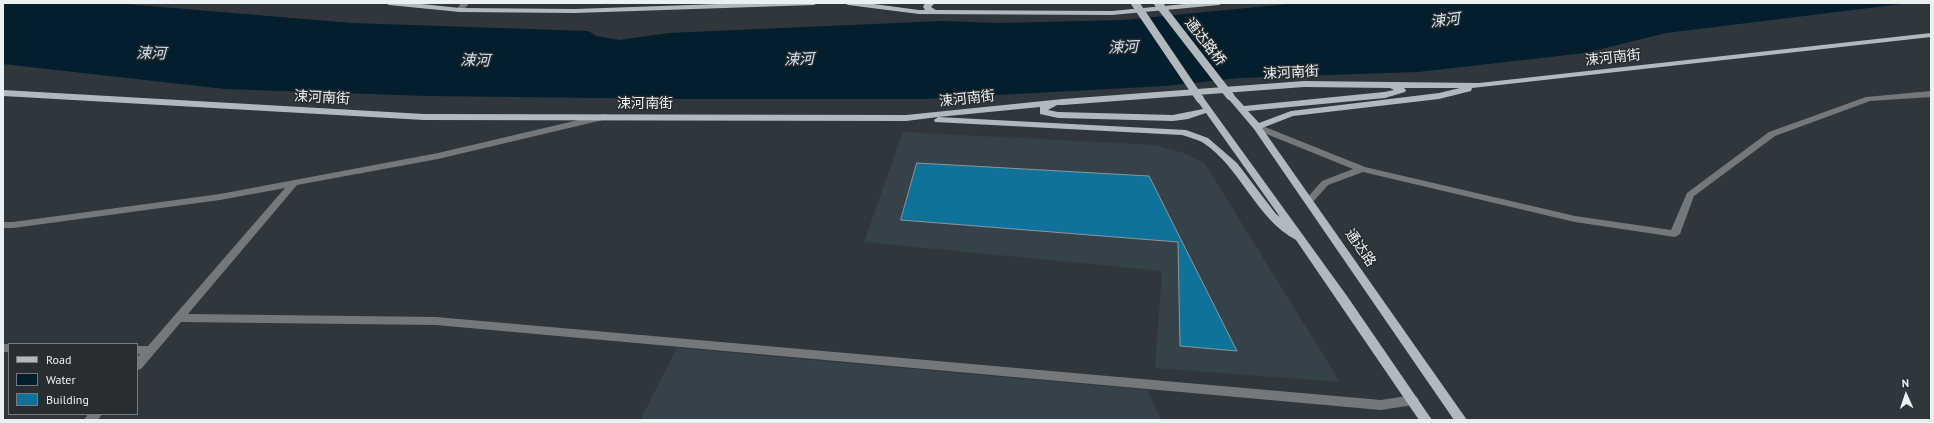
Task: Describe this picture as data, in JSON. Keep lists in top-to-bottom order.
{
  "streets": {
    "main road": ["通达路桥", "涑河南街", "通达路"]
  },
  "crossings": [
    ["通达路桥", "通达路"]
  ],
  "water": ["涑河"],
  "legend": ["Road", "Water", "Building"],
  "north": "top"
}
